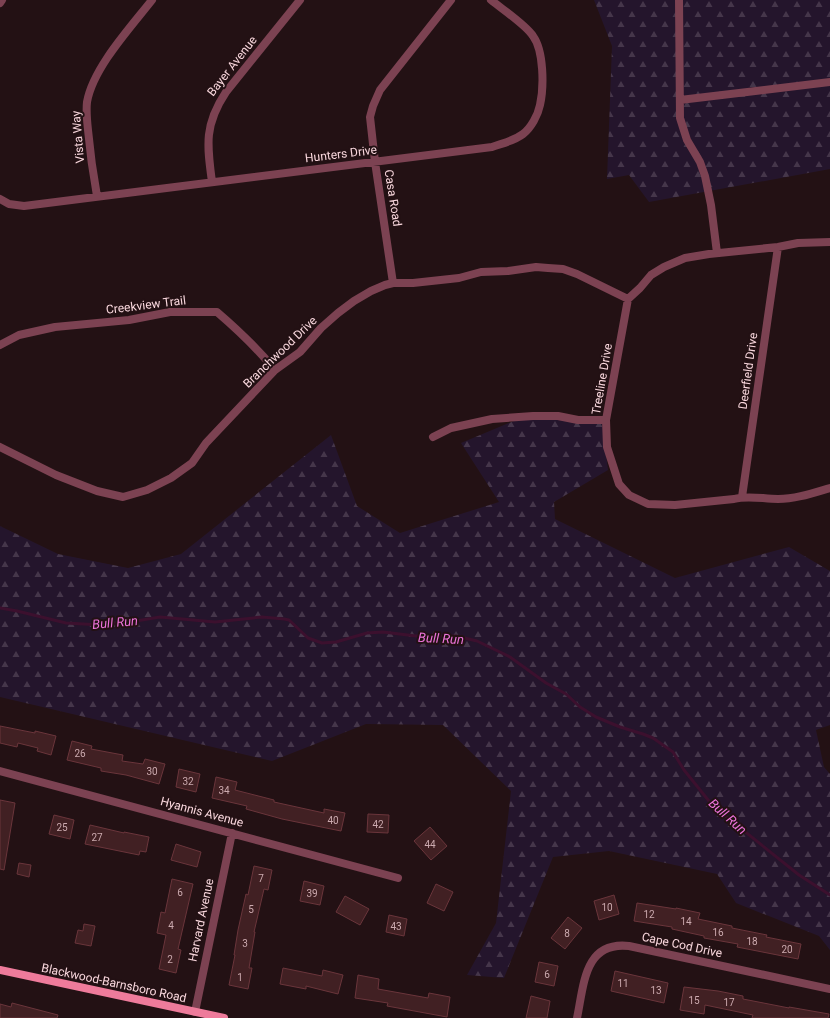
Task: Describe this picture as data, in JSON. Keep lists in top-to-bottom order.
{
  "streets": {
    "main road": ["Blackwood-Barnsboro Road"],
    "street": [
      "Bayer Avenue",
      "Vista Way",
      "Hunters Drive",
      "Casa Road",
      "Creekview Trail",
      "Branchwood Drive",
      "Deerfield Drive",
      "Treeline Drive",
      "Hyannis Avenue",
      "Harvard Avenue",
      "Cape Cod Drive"
    ]
  },
  "crossings": [
    ["Bayer Avenue", "Hunters Drive"],
    ["Vista Way", "Hunters Drive"],
    ["Hunters Drive", "Casa Road"],
    ["Casa Road", "Branchwood Drive"],
    ["Creekview Trail", "Branchwood Drive"],
    ["Branchwood Drive", "Treeline Drive"],
    ["Deerfield Drive", "Treeline Drive"],
    ["Hyannis Avenue", "Harvard Avenue"],
    ["Harvard Avenue", "Blackwood-Barnsboro Road"]
  ],
  "water": ["Bull Run"],
  "house_numbers": [
    "26",
    "30",
    "32",
    "34",
    "40",
    "42",
    "25",
    "27",
    "44",
    "7",
    "6",
    "39",
    "10",
    "5",
    "12",
    "14",
    "4",
    "43",
    "16",
    "8",
    "18",
    "3",
    "20",
    "2",
    "6",
    "1",
    "11",
    "13",
    "15",
    "17"
  ]
}
